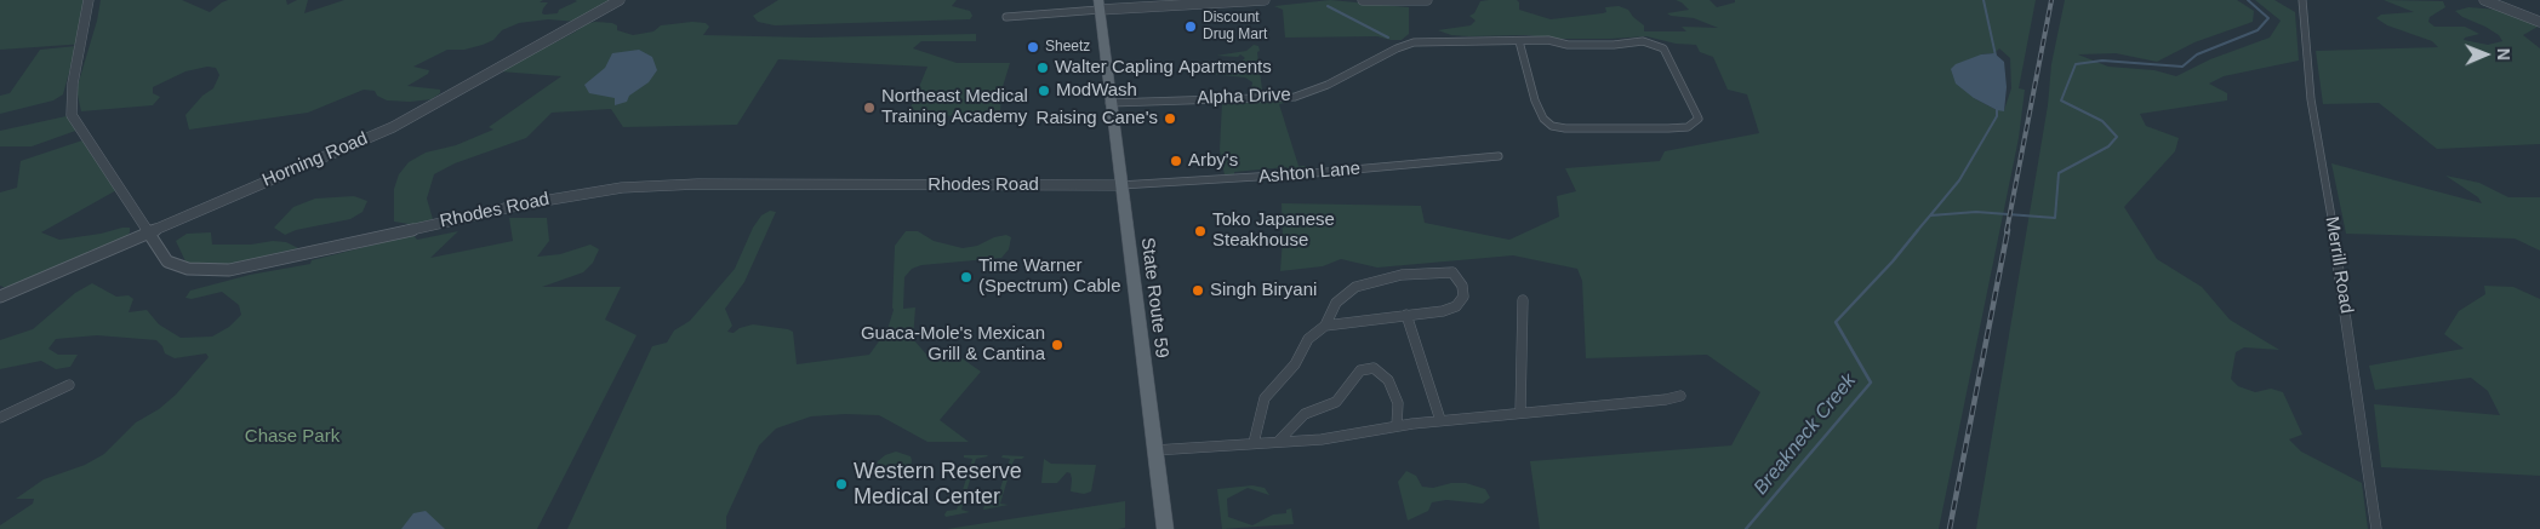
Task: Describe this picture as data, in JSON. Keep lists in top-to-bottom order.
{
  "streets": {
    "main road": ["State Route 59"],
    "street": [
      "Alpha Drive",
      "Horning Road",
      "Ashton Lane",
      "Rhodes Road",
      "Merrill Road"
    ]
  },
  "crossings": [
    ["Alpha Drive", "State Route 59"],
    ["Horning Road", "Rhodes Road"],
    ["Ashton Lane", "Rhodes Road"],
    ["Ashton Lane", "State Route 59"],
    ["Rhodes Road", "State Route 59"]
  ],
  "water": ["Breakneck Creek"],
  "parks": ["Chase Park"],
  "places": [
    "Discount Drug Mart",
    "Sheetz",
    "Walter Capling Apartments",
    "ModWash",
    "Northeast Medical Training Academy",
    "Raising Cane's",
    "Arby's",
    "Toko Japanese Steakhouse",
    "Time Warner (Spectrum) Cable",
    "Singh Biryani",
    "Guaca-Mole's Mexican Grill & Cantina",
    "Western Reserve Medical Center"
  ],
  "north": "right"
}
